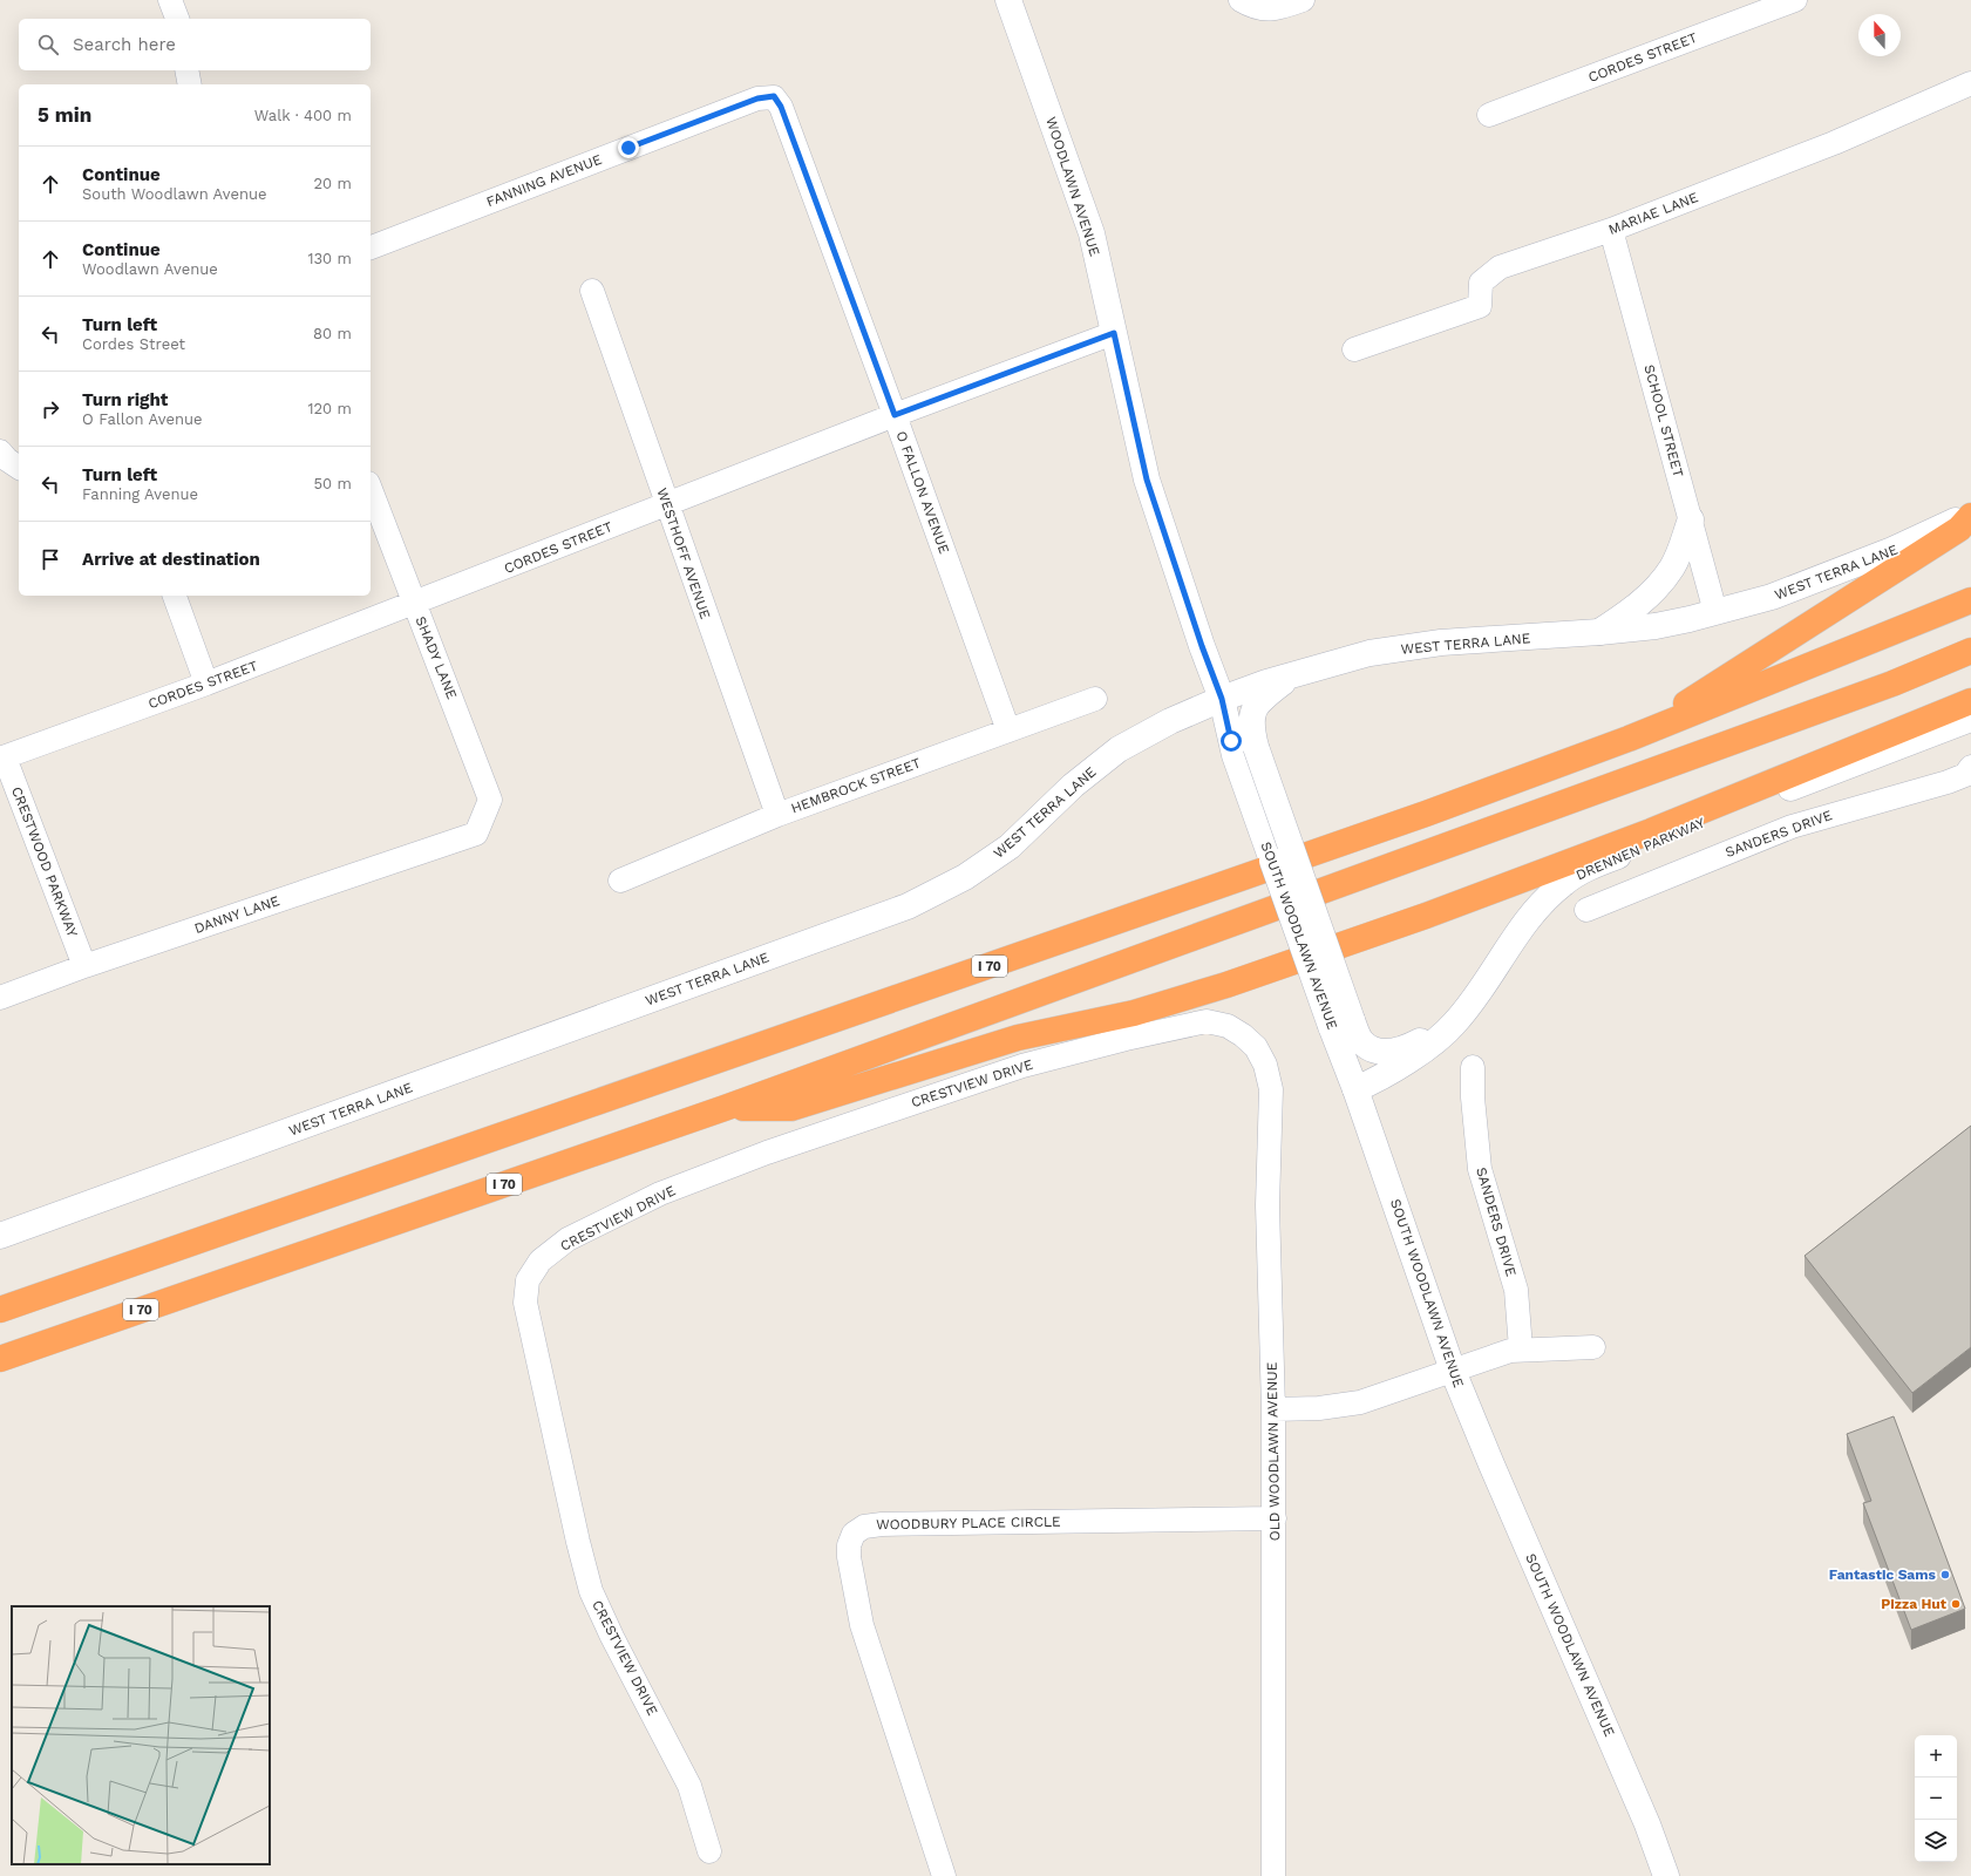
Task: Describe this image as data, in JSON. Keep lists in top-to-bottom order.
{
  "streets": {
    "highway": ["I 70"],
    "street": [
      "CORDES STREET",
      "FANNING AVENUE",
      "WOODLAWN AVENUE",
      "MARIAE LANE",
      "SCHOOL STREET",
      "O FALLON AVENUE",
      "WESTHOFF AVENUE",
      "WEST TERRA LANE",
      "SHADY LANE",
      "HEMBROCK STREET",
      "SANDERS DRIVE",
      "DRENNEN PARKWAY",
      "CRESTWOOD PARKWAY",
      "DANNY LANE",
      "SOUTH WOODLAWN AVENUE",
      "CRESTVIEW DRIVE",
      "OLD WOODLAWN AVENUE",
      "WOODBURY PLACE CIRCLE"
    ]
  },
  "crossings": [
    ["CORDES STREET", "WOODLAWN AVENUE"],
    ["CORDES STREET", "O FALLON AVENUE"],
    ["CORDES STREET", "WESTHOFF AVENUE"],
    ["CORDES STREET", "SHADY LANE"],
    ["CORDES STREET", "CRESTWOOD PARKWAY"],
    ["FANNING AVENUE", "O FALLON AVENUE"],
    ["WOODLAWN AVENUE", "WEST TERRA LANE"],
    ["WOODLAWN AVENUE", "SOUTH WOODLAWN AVENUE"],
    ["MARIAE LANE", "SCHOOL STREET"],
    ["SCHOOL STREET", "WEST TERRA LANE"],
    ["O FALLON AVENUE", "HEMBROCK STREET"],
    ["WESTHOFF AVENUE", "HEMBROCK STREET"],
    ["WEST TERRA LANE", "SOUTH WOODLAWN AVENUE"],
    ["SHADY LANE", "DANNY LANE"],
    ["DRENNEN PARKWAY", "SOUTH WOODLAWN AVENUE"],
    ["CRESTWOOD PARKWAY", "DANNY LANE"],
    ["CRESTVIEW DRIVE", "OLD WOODLAWN AVENUE"],
    ["OLD WOODLAWN AVENUE", "WOODBURY PLACE CIRCLE"]
  ],
  "places": ["Fantastic Sams", "Pizza Hut"],
  "north": "top",
  "page": {
    "search": "Search here",
    "heading": ["5 min", "Walk · 400 m"],
    "list": [
      ["Continue", "South Woodlawn Avenue", "20 m"],
      ["Continue", "Woodlawn Avenue", "130 m"],
      ["Turn left", "Cordes Street", "80 m"],
      ["Turn right", "O Fallon Avenue", "120 m"],
      ["Turn left", "Fanning Avenue", "50 m"],
      "Arrive at destination"
    ],
    "map_buttons": ["+", "−"]
  }
}
